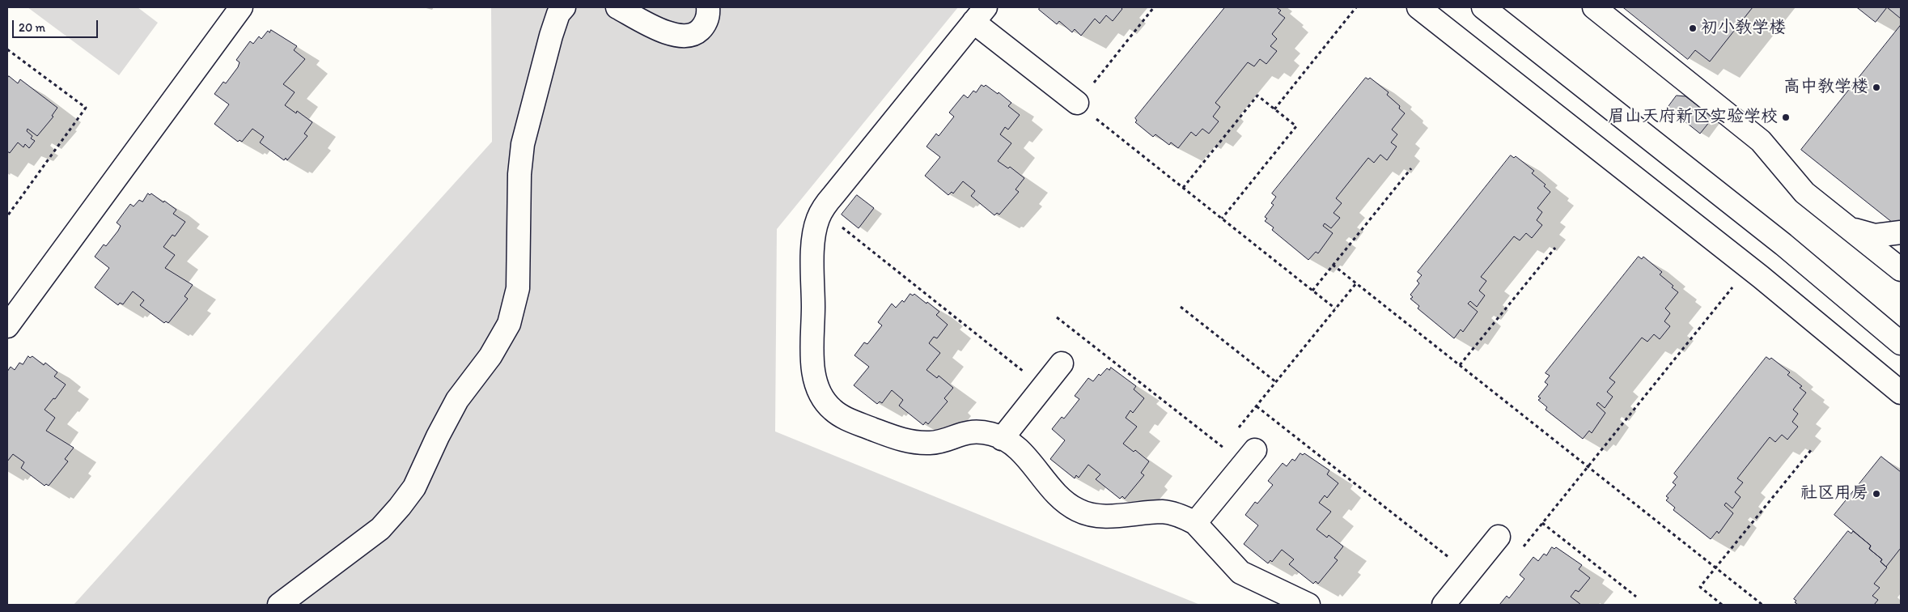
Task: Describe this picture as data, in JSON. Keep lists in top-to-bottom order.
{
  "places": [
    "初小教学楼",
    "高中教学楼",
    "眉山天府新区实验学校",
    "社区用房"
  ],
  "scale_bar": "20 m"
}
